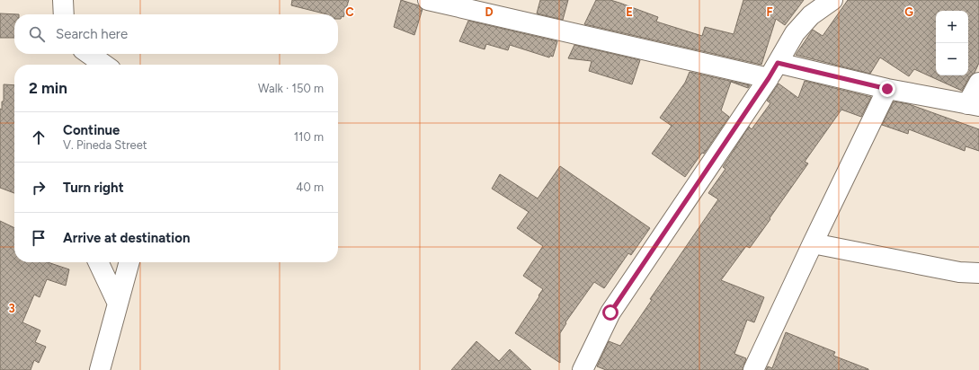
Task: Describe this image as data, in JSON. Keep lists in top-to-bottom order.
{
  "page": {
    "map_buttons": ["+", "−"],
    "search": "Search here",
    "heading": ["2 min", "Walk · 150 m"],
    "list": [
      ["Continue", "V. Pineda Street", "110 m"],
      ["Turn right", "40 m"],
      "Arrive at destination"
    ]
  },
  "grid": {
    "columns": [
      "C",
      "D",
      "E",
      "F",
      "G"
    ],
    "rows": ["3"]
  }
}
